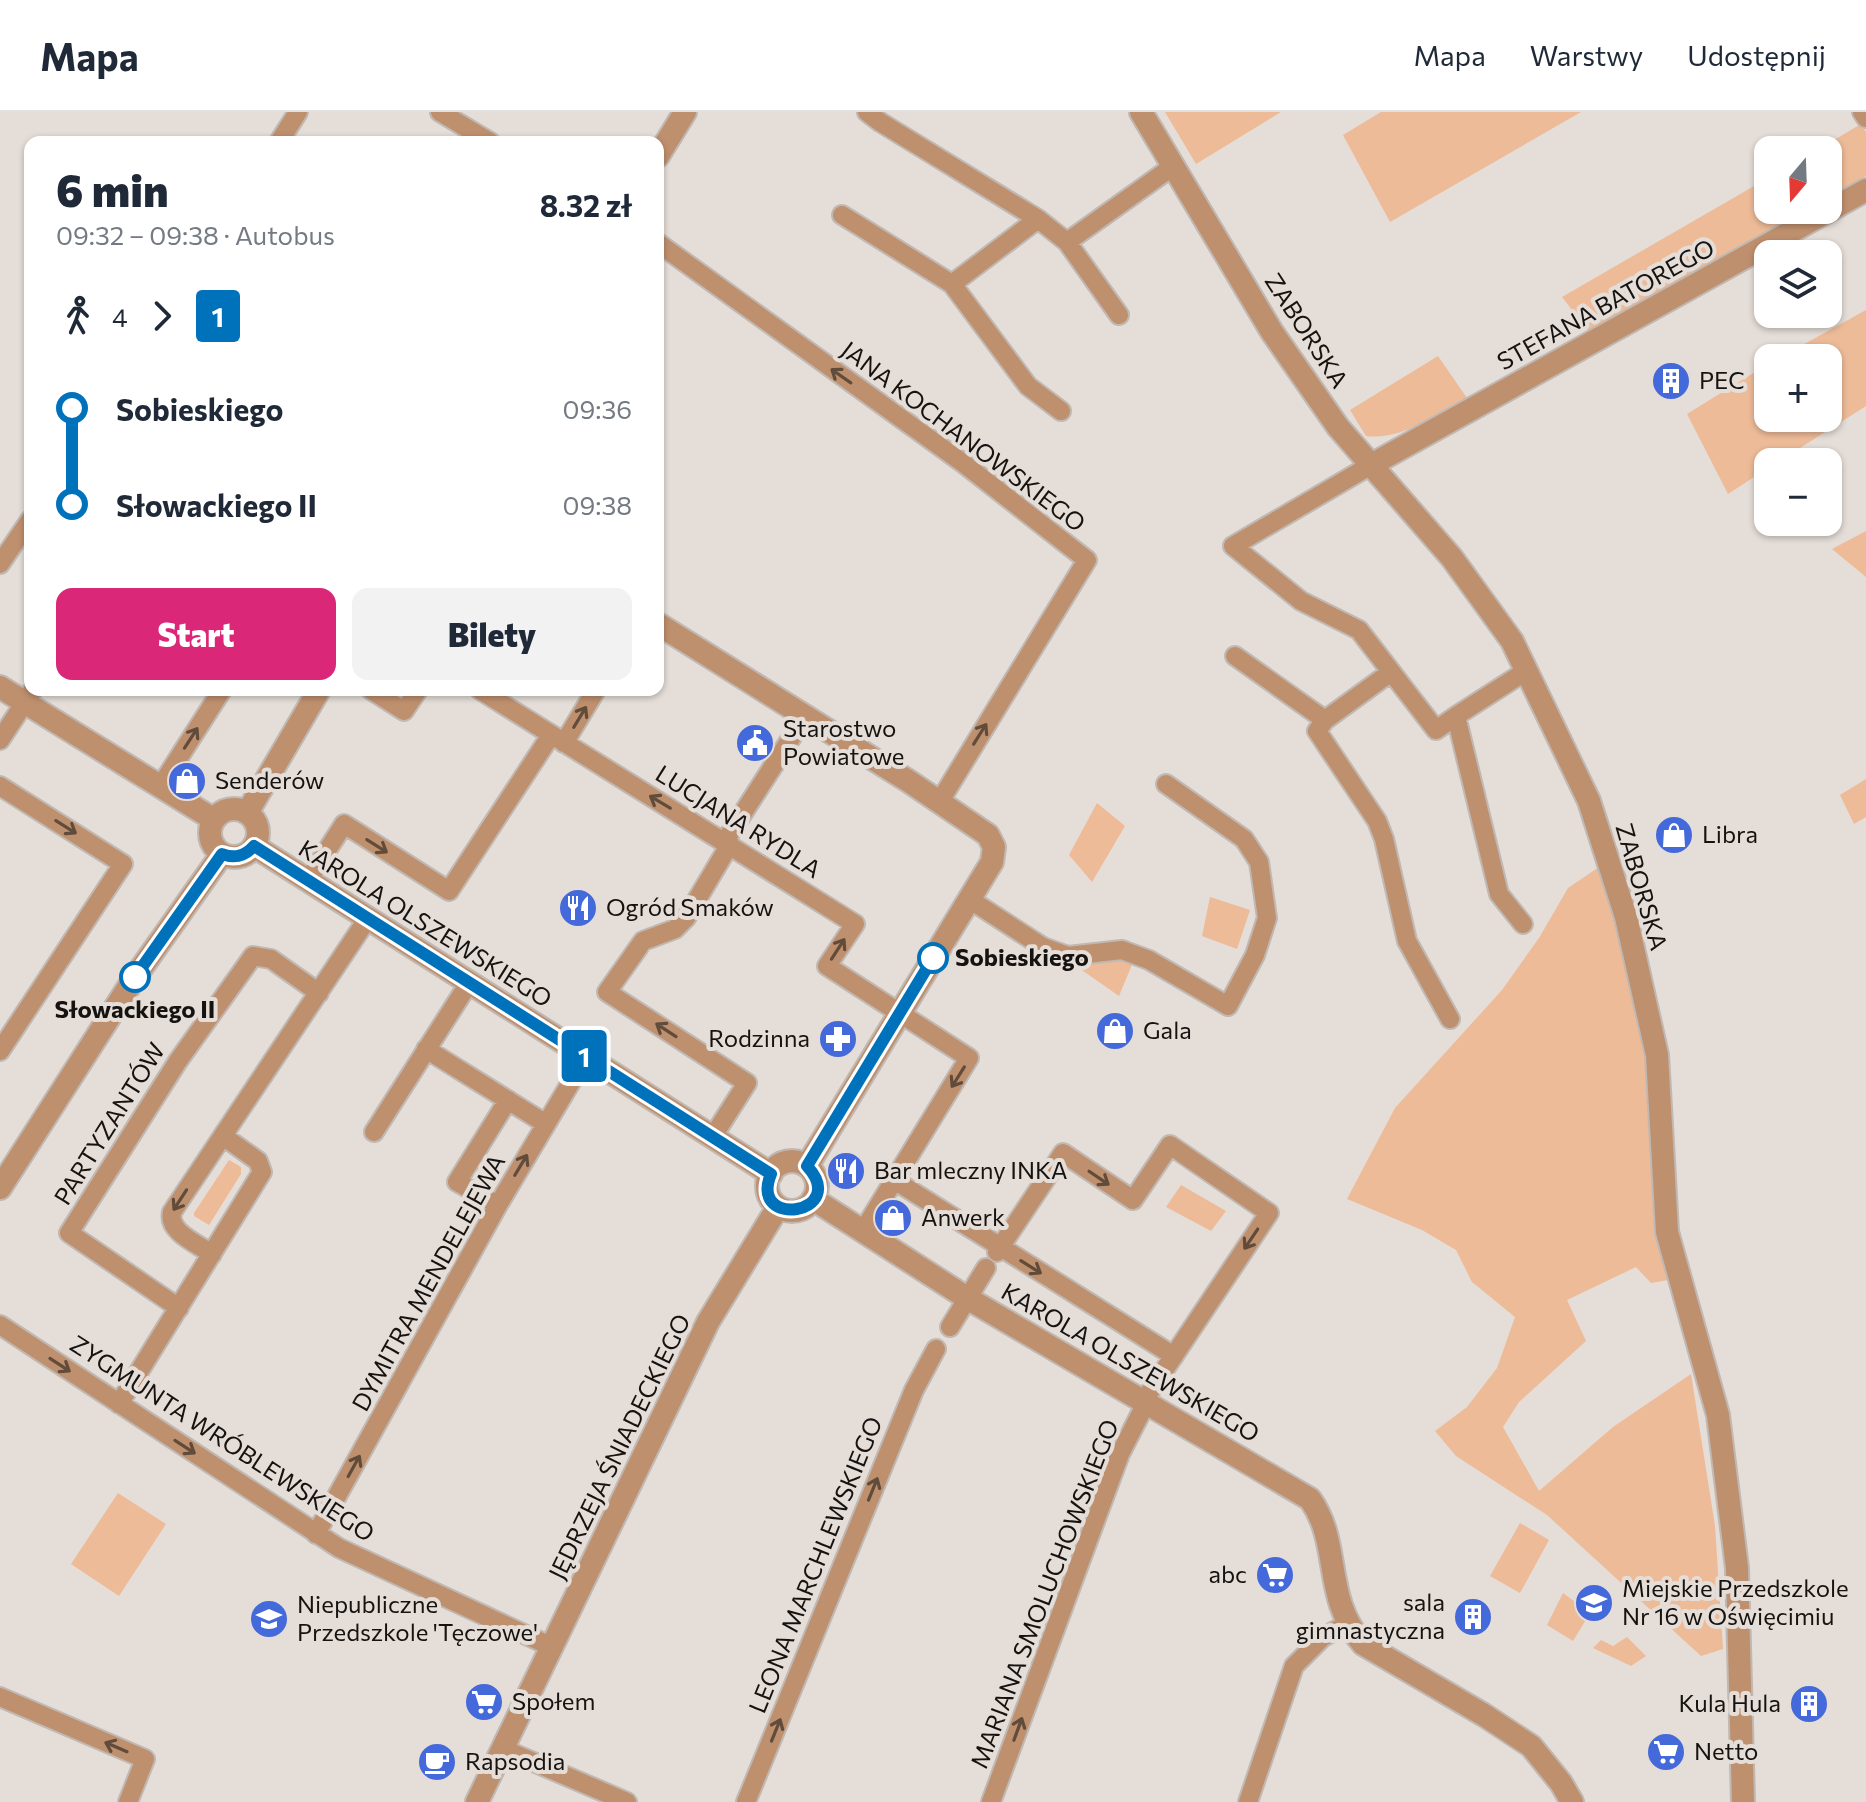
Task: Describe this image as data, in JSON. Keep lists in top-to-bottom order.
{
  "streets": {
    "street": [
      "STEFANA BATOREGO",
      "ZABORSKA",
      "JANA KOCHANOWSKIEGO",
      "LUCJANA RYDLA",
      "KAROLA OLSZEWSKIEGO",
      "PARTYZANTÓW",
      "DYMITRA MENDELEJEWA",
      "ZYGMUNTA WRÓBLEWSKIEGO",
      "JĘDRZEJA ŚNIADECKIEGO",
      "LEONA MARCHLEWSKIEGO",
      "MARIANA SMOLUCHOWSKIEGO"
    ]
  },
  "crossings": [
    ["STEFANA BATOREGO", "ZABORSKA"],
    ["KAROLA OLSZEWSKIEGO", "DYMITRA MENDELEJEWA"],
    ["KAROLA OLSZEWSKIEGO", "JĘDRZEJA ŚNIADECKIEGO"],
    ["KAROLA OLSZEWSKIEGO", "MARIANA SMOLUCHOWSKIEGO"],
    ["DYMITRA MENDELEJEWA", "ZYGMUNTA WRÓBLEWSKIEGO"],
    ["ZYGMUNTA WRÓBLEWSKIEGO", "JĘDRZEJA ŚNIADECKIEGO"]
  ],
  "one_way": ["DYMITRA MENDELEJEWA", "ZYGMUNTA WRÓBLEWSKIEGO", "LEONA MARCHLEWSKIEGO"],
  "places": {
    "building": ["PEC", "sala gimnastyczna", "Kula Hula"],
    "public building": ["Starostwo Powiatowe"],
    "shop": [
      "Senderów",
      "Libra",
      "Gala",
      "Anwerk"
    ],
    "restaurant": ["Ogród Smaków", "Bar mleczny INKA"],
    "other": ["Sobieskiego", "Słowackiego II"],
    "pharmacy": ["Rodzinna"],
    "supermarket": ["abc", "Społem", "Netto"],
    "school or university": ["Miejskie Przedszkole Nr 16 w Oświęcimiu", "Niepubliczne Przedszkole 'Tęczowe'"],
    "cafe": ["Rapsodia"]
  },
  "lines": ["bus line 1"],
  "north": "bottom",
  "page": {
    "header": "Mapa",
    "nav": ["Mapa", "Warstwy", "Udostępnij"],
    "on_map": "1",
    "map_buttons": ["+", "−"],
    "heading": ["6 min", "09:32 – 09:38 · Autobus", "8.32 zł"],
    "legs": ["4", "1"],
    "list": [
      {
        "name": "Sobieskiego",
        "value": "09:36"
      },
      {
        "name": "Słowackiego II",
        "value": "09:38"
      }
    ],
    "buttons": ["Start", "Bilety"]
  }
}
